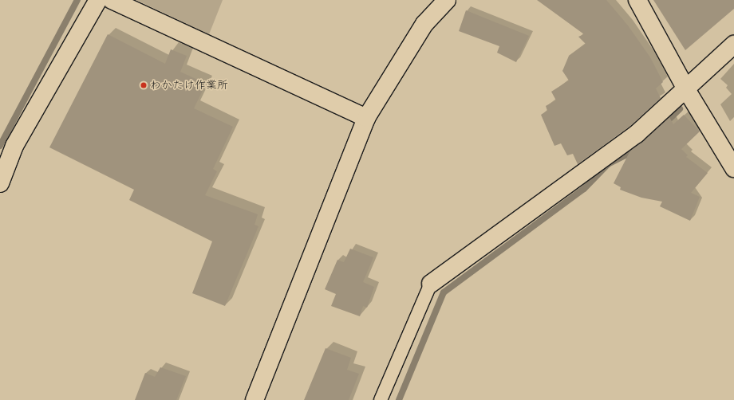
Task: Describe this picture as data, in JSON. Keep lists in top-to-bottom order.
{
  "places": ["わかたけ作業所"]
}
